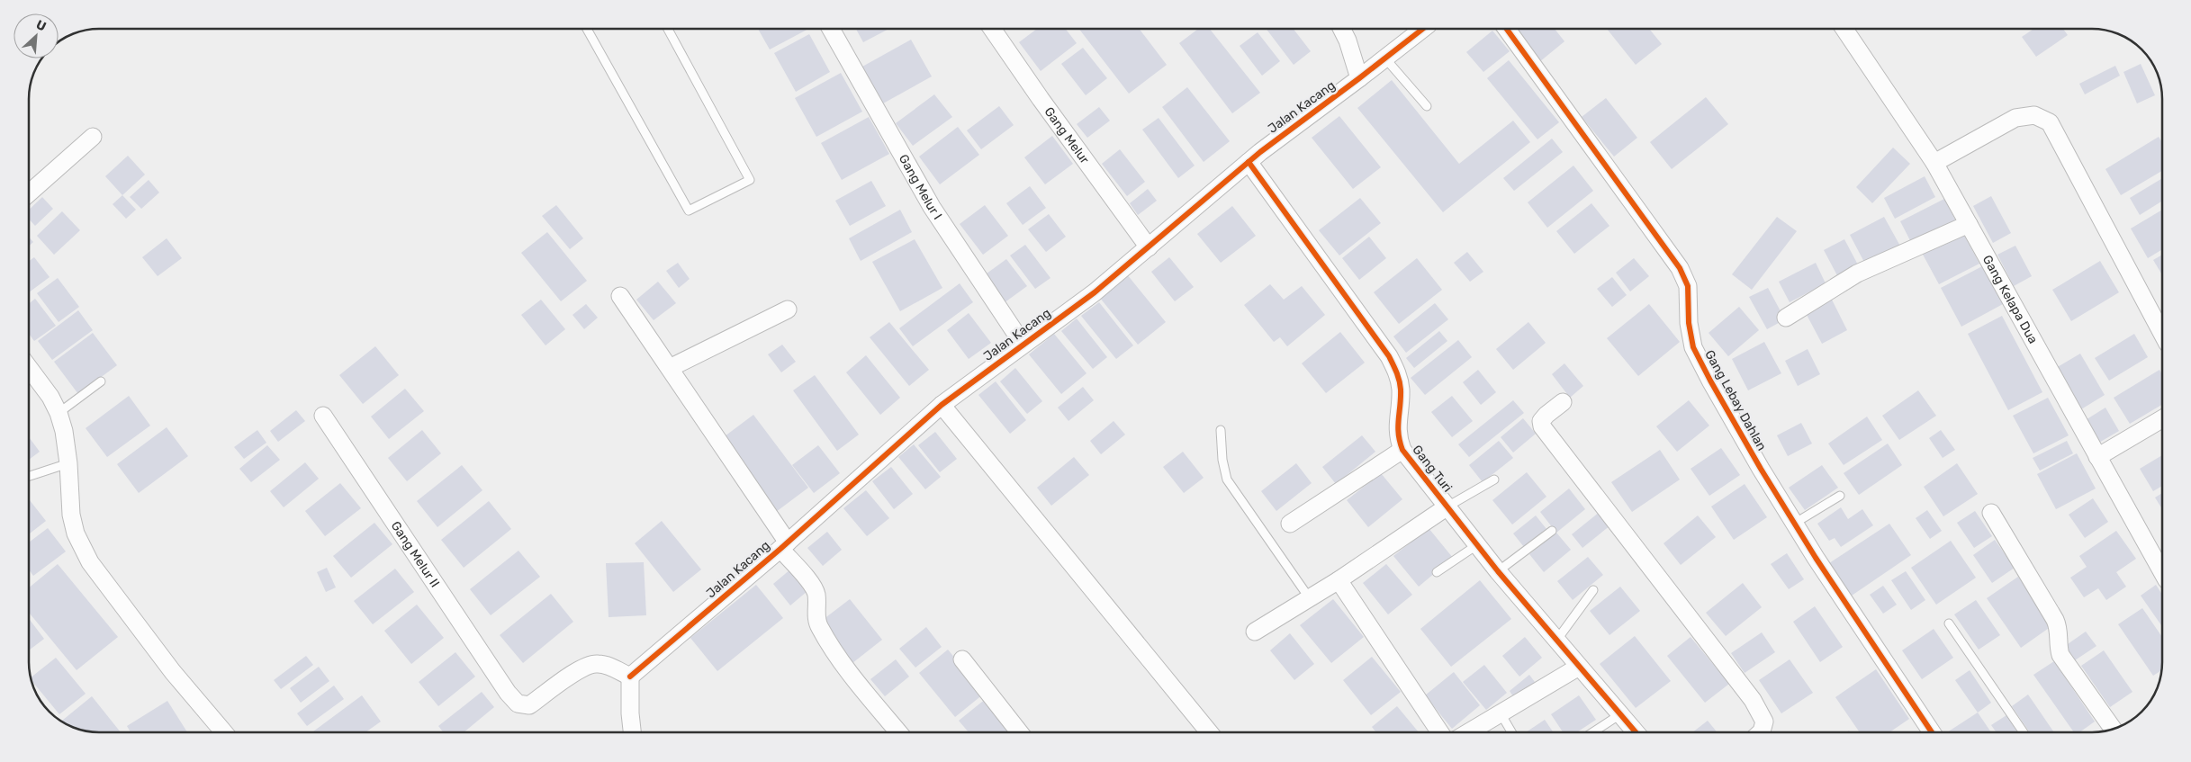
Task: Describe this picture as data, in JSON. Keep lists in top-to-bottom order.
{
  "streets": {
    "street": [
      "Jalan Kacang",
      "Gang Melur",
      "Gang Melur I",
      "Gang Kelapa Dua",
      "Gang Lebay Dahlan",
      "Gang Turi",
      "Gang Melur II"
    ]
  },
  "crossings": [
    ["Jalan Kacang", "Gang Melur"],
    ["Jalan Kacang", "Gang Melur I"],
    ["Jalan Kacang", "Gang Turi"],
    ["Jalan Kacang", "Gang Melur II"]
  ],
  "north": "top right"
}
